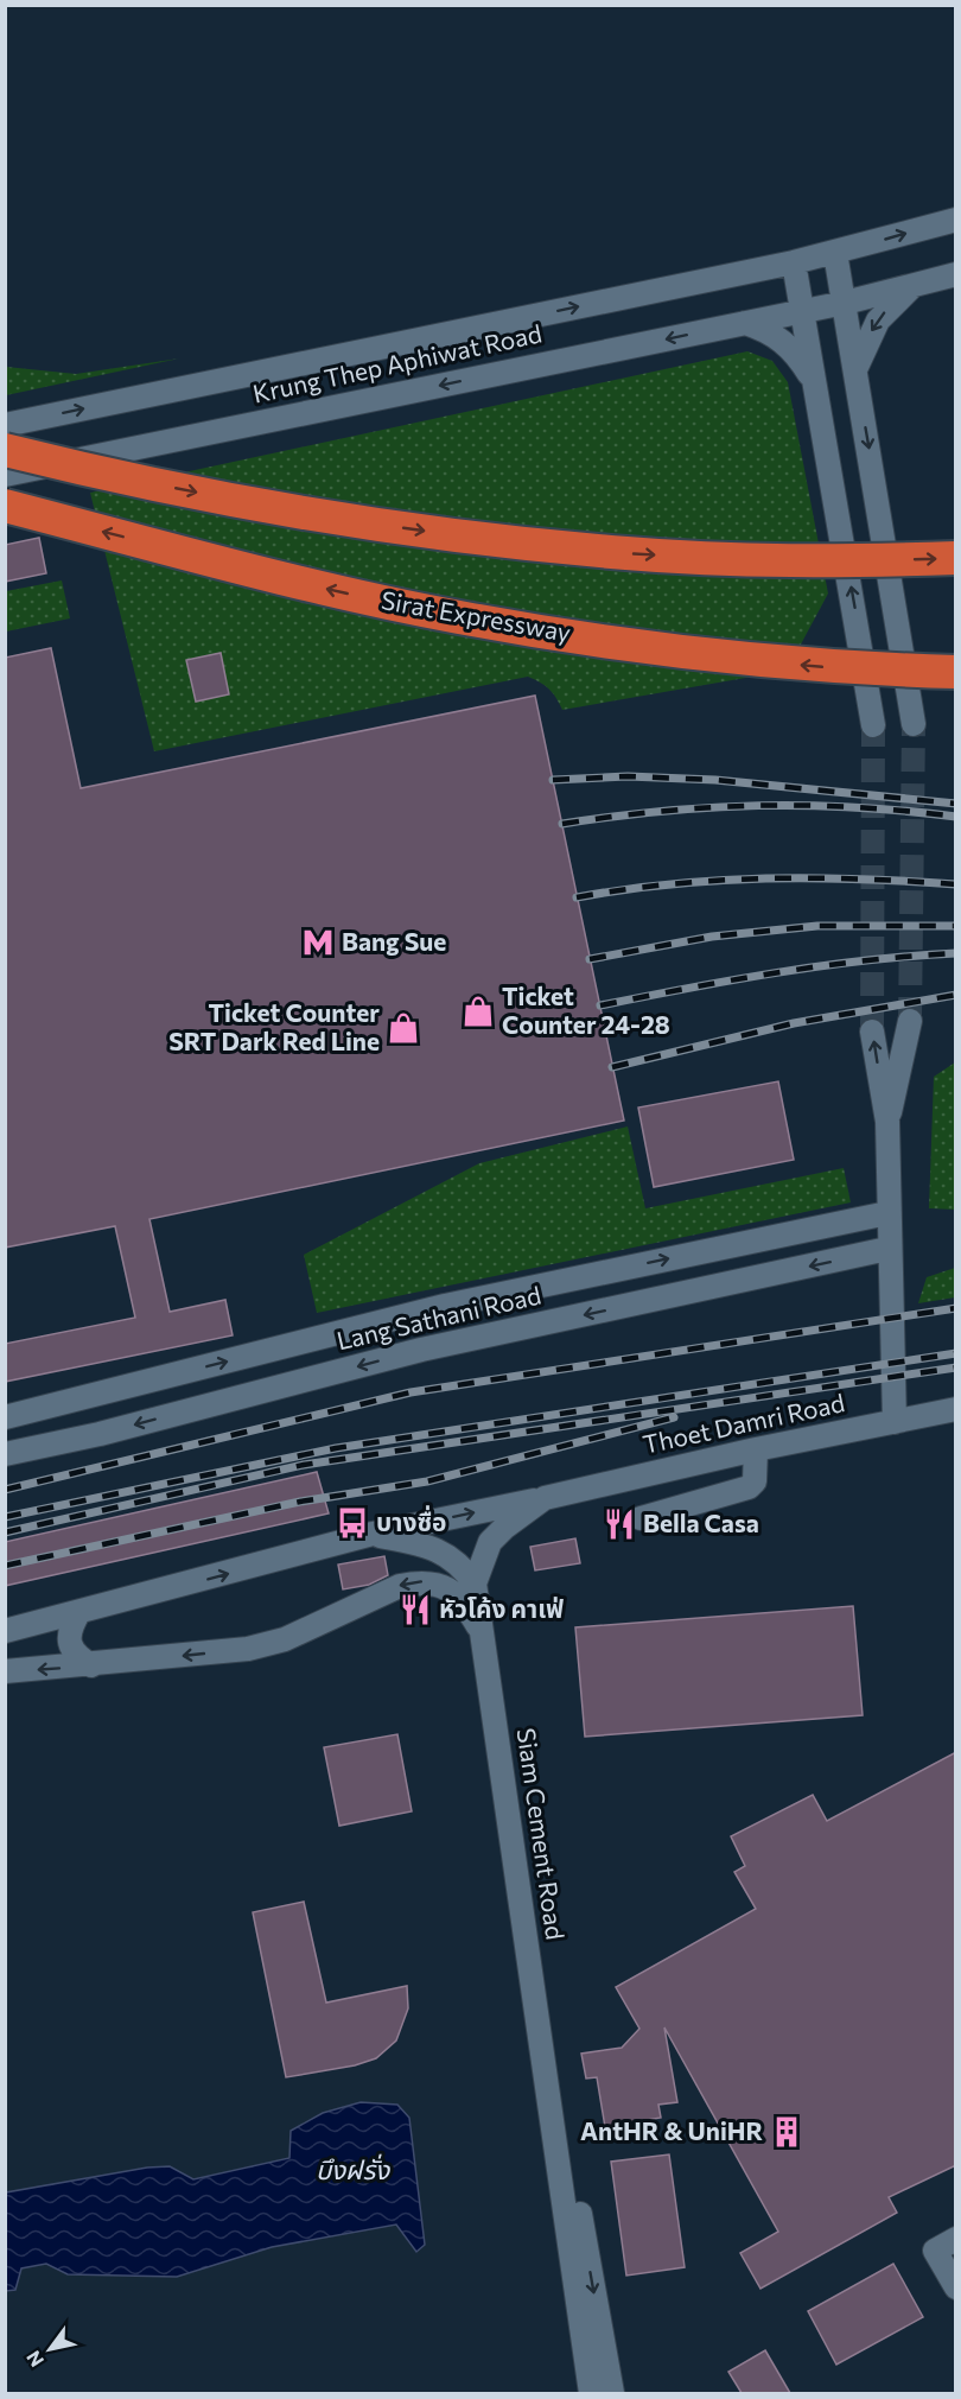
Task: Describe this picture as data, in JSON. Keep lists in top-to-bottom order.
{
  "streets": {
    "highway": ["Sirat Expressway"],
    "street": [
      "Krung Thep Aphiwat Road",
      "Lang Sathani Road",
      "Thoet Damri Road",
      "Siam Cement Road"
    ]
  },
  "crossings": [
    ["Thoet Damri Road", "Siam Cement Road"]
  ],
  "water": ["บึงฝรั่ง"],
  "places": {
    "metro station": ["Bang Sue"],
    "shop": ["Ticket Counter 24-28", "Ticket Counter SRT Dark Red Line"],
    "bus stop": ["บางซื่อ"],
    "restaurant": ["Bella Casa", "หัวโค้ง คาเฟ่"],
    "building": ["AntHR & UniHR"]
  },
  "north": "bottom left"
}
